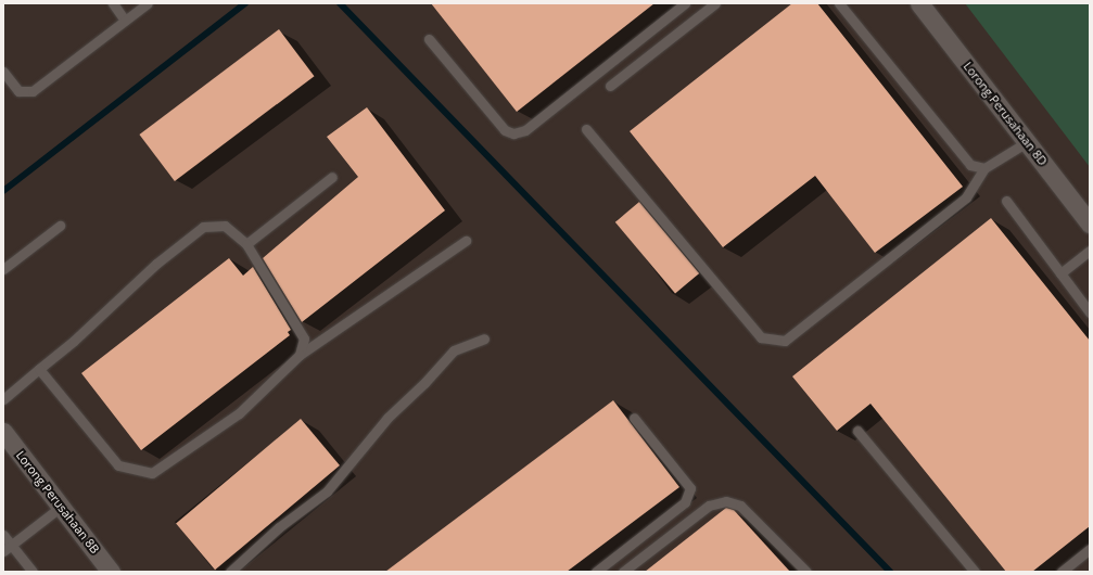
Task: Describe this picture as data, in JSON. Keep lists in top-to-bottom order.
{
  "streets": {
    "street": ["Lorong Perusahaan 8D", "Lorong Perusahaan 8B"]
  }
}
